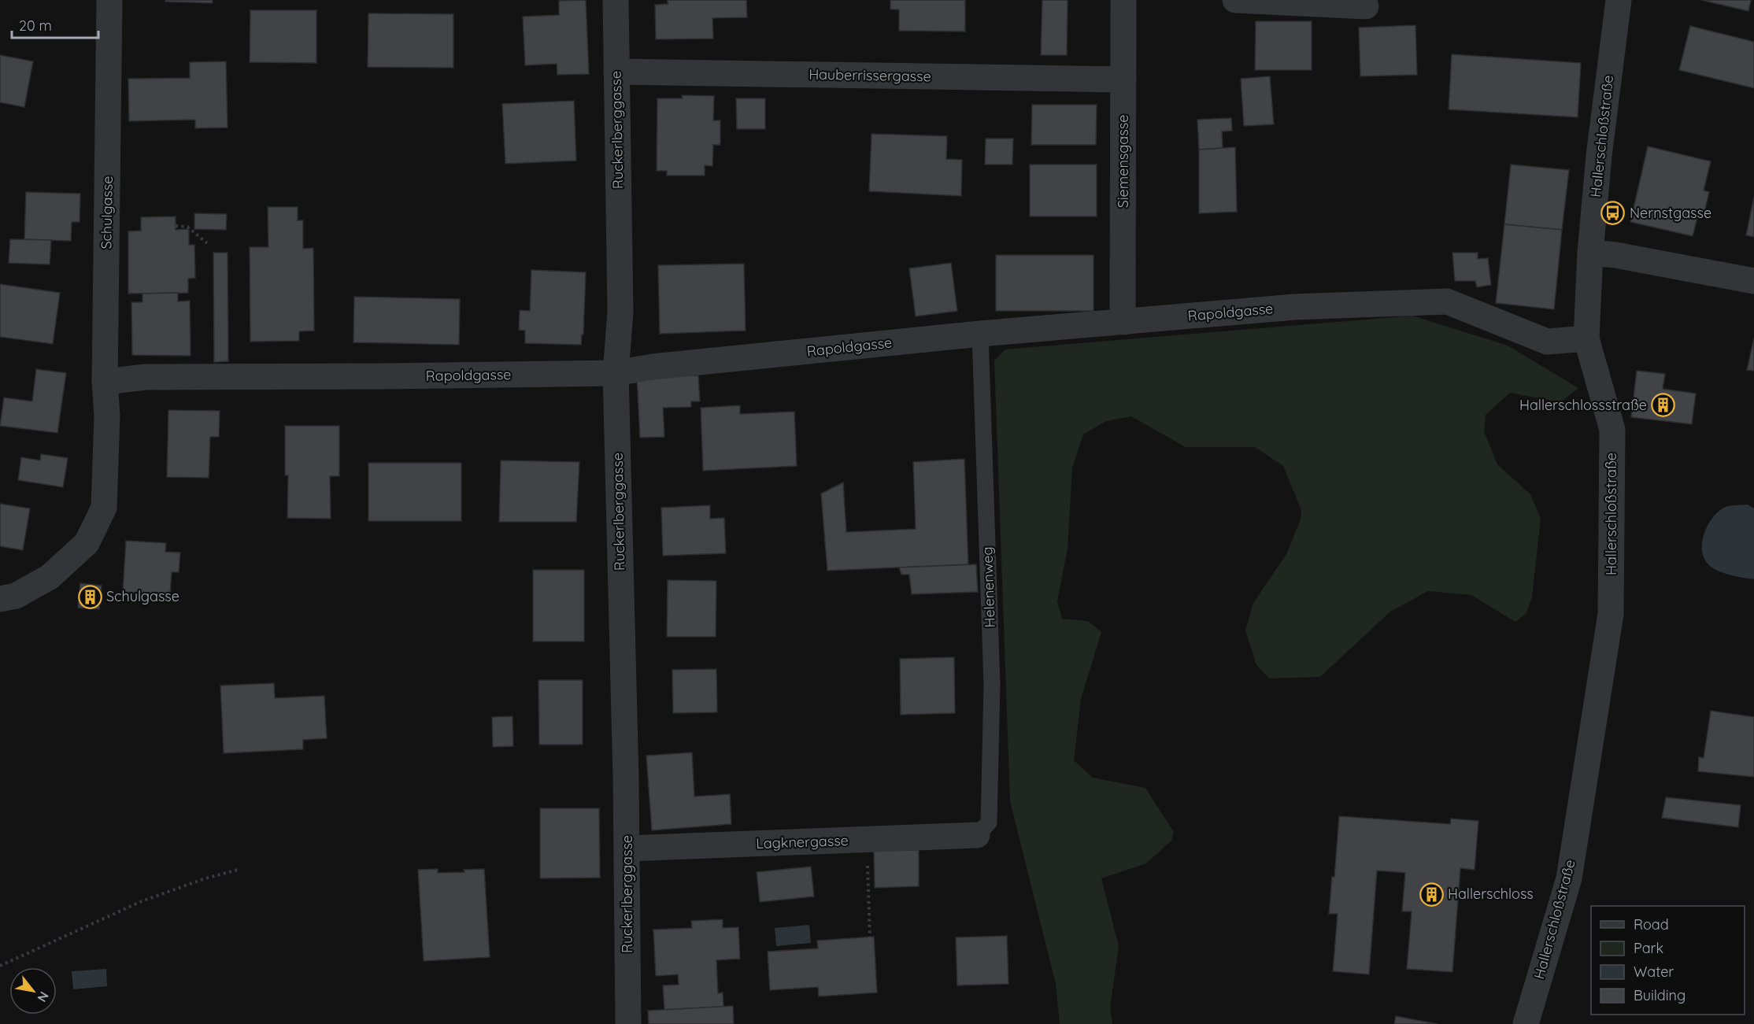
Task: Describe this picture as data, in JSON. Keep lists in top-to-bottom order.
{
  "streets": {
    "street": [
      "Hauberrissergasse",
      "Ruckerlberggasse",
      "Hallerschloßstraße",
      "Siemensgasse",
      "Schulgasse",
      "Rapoldgasse",
      "Lagknergasse"
    ],
    "lane": ["Helenenweg"]
  },
  "crossings": [
    ["Hauberrissergasse", "Ruckerlberggasse"],
    ["Hauberrissergasse", "Siemensgasse"],
    ["Ruckerlberggasse", "Rapoldgasse"],
    ["Ruckerlberggasse", "Lagknergasse"],
    ["Hallerschloßstraße", "Rapoldgasse"],
    ["Siemensgasse", "Rapoldgasse"],
    ["Schulgasse", "Rapoldgasse"],
    ["Rapoldgasse", "Helenenweg"],
    ["Helenenweg", "Lagknergasse"]
  ],
  "places": {
    "bus stop": ["Nernstgasse"],
    "building": ["Hallerschlossstraße", "Schulgasse", "Hallerschloss"]
  },
  "legend": [
    "Road",
    "Park",
    "Water",
    "Building"
  ],
  "scale_bar": "20 m",
  "north": "bottom right"
}
